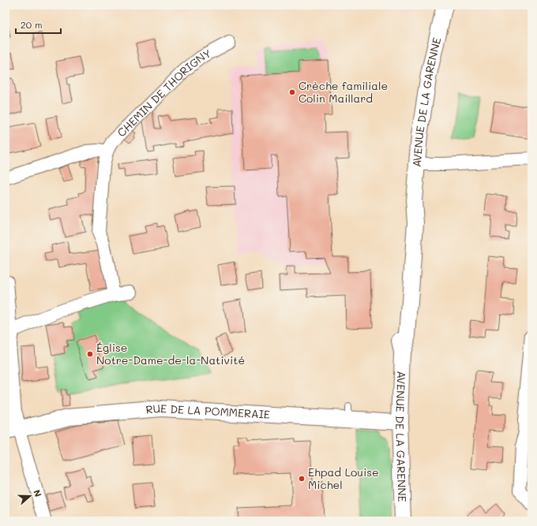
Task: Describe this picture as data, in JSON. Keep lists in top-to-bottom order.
{
  "streets": {
    "street": ["CHEMIN DE THORIGNY", "AVENUE DE LA GARENNE", "RUE DE LA POMMERAIE"]
  },
  "crossings": [
    ["AVENUE DE LA GARENNE", "RUE DE LA POMMERAIE"]
  ],
  "places": ["Crèche familiale Colin Maillard", "Église Notre-Dame-de-la-Nativité", "Ehpad Louise Michel"],
  "scale_bar": "20 m",
  "north": "right"
}
